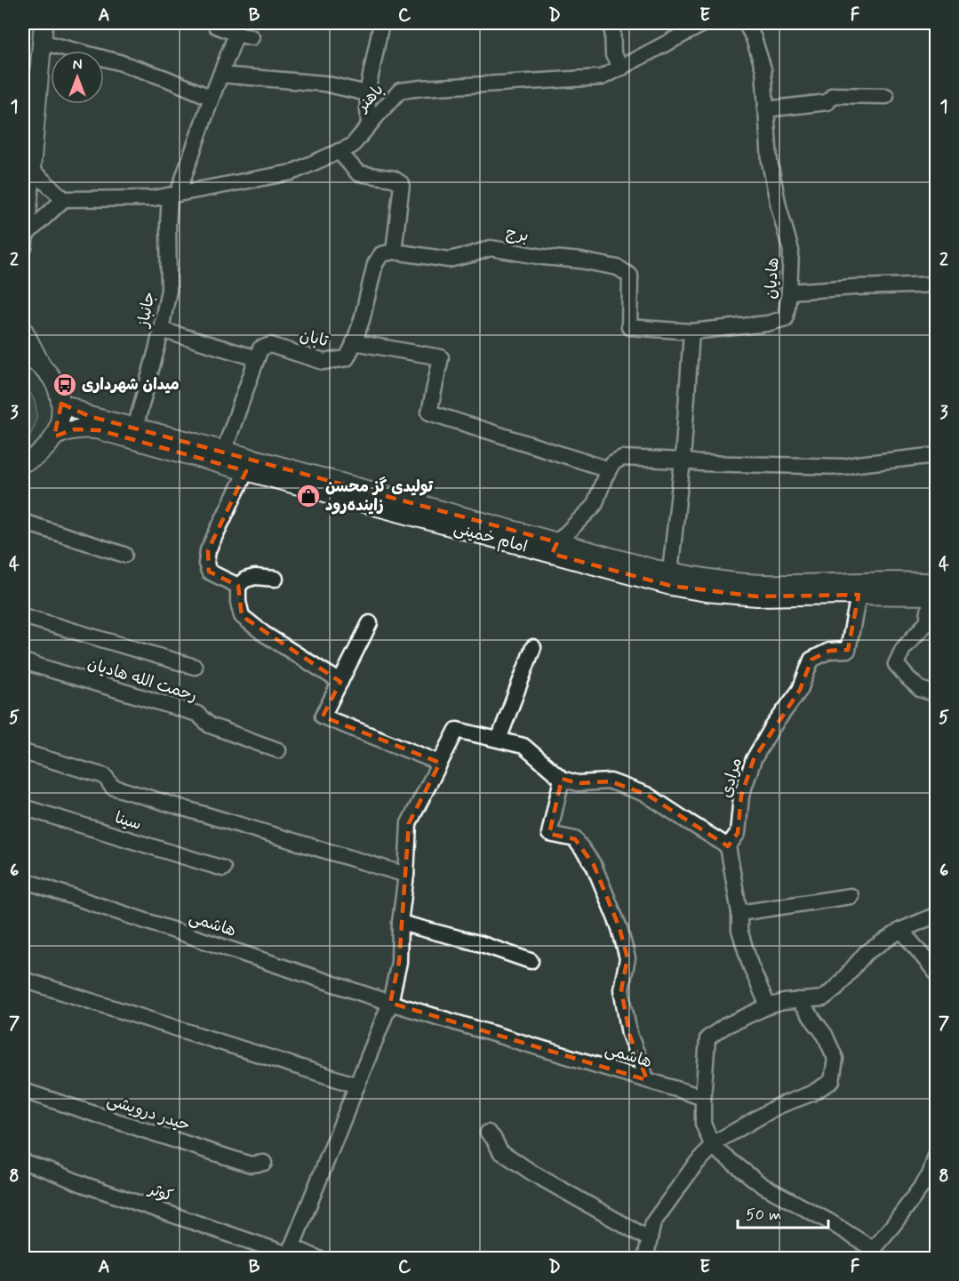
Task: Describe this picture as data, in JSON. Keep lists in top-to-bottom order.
{
  "streets": {
    "main road": ["امام خمینی"],
    "street": [
      "باهنر",
      "برج",
      "هادیان",
      "جانباز",
      "تابان",
      "رحمت الله هادیان",
      "مرادی",
      "سینا",
      "هاشمی",
      "حیدر درویشی",
      "کوثر"
    ]
  },
  "crossings": [
    ["باهنر", "جانباز"],
    ["برج", "هادیان"],
    ["برج", "تابان"],
    ["جانباز", "امام خمینی"],
    ["امام خمینی", "مرادی"]
  ],
  "places": {
    "bus stop": ["میدان شهرداری"],
    "shop": ["تولیدی گز محسن زاینده‌رود"]
  },
  "scale_bar": "50 m",
  "north": "top",
  "grid": {
    "columns": [
      "A",
      "B",
      "C",
      "D",
      "E",
      "F"
    ],
    "rows": [
      "1",
      "2",
      "3",
      "4",
      "5",
      "6",
      "7",
      "8"
    ]
  }
}
